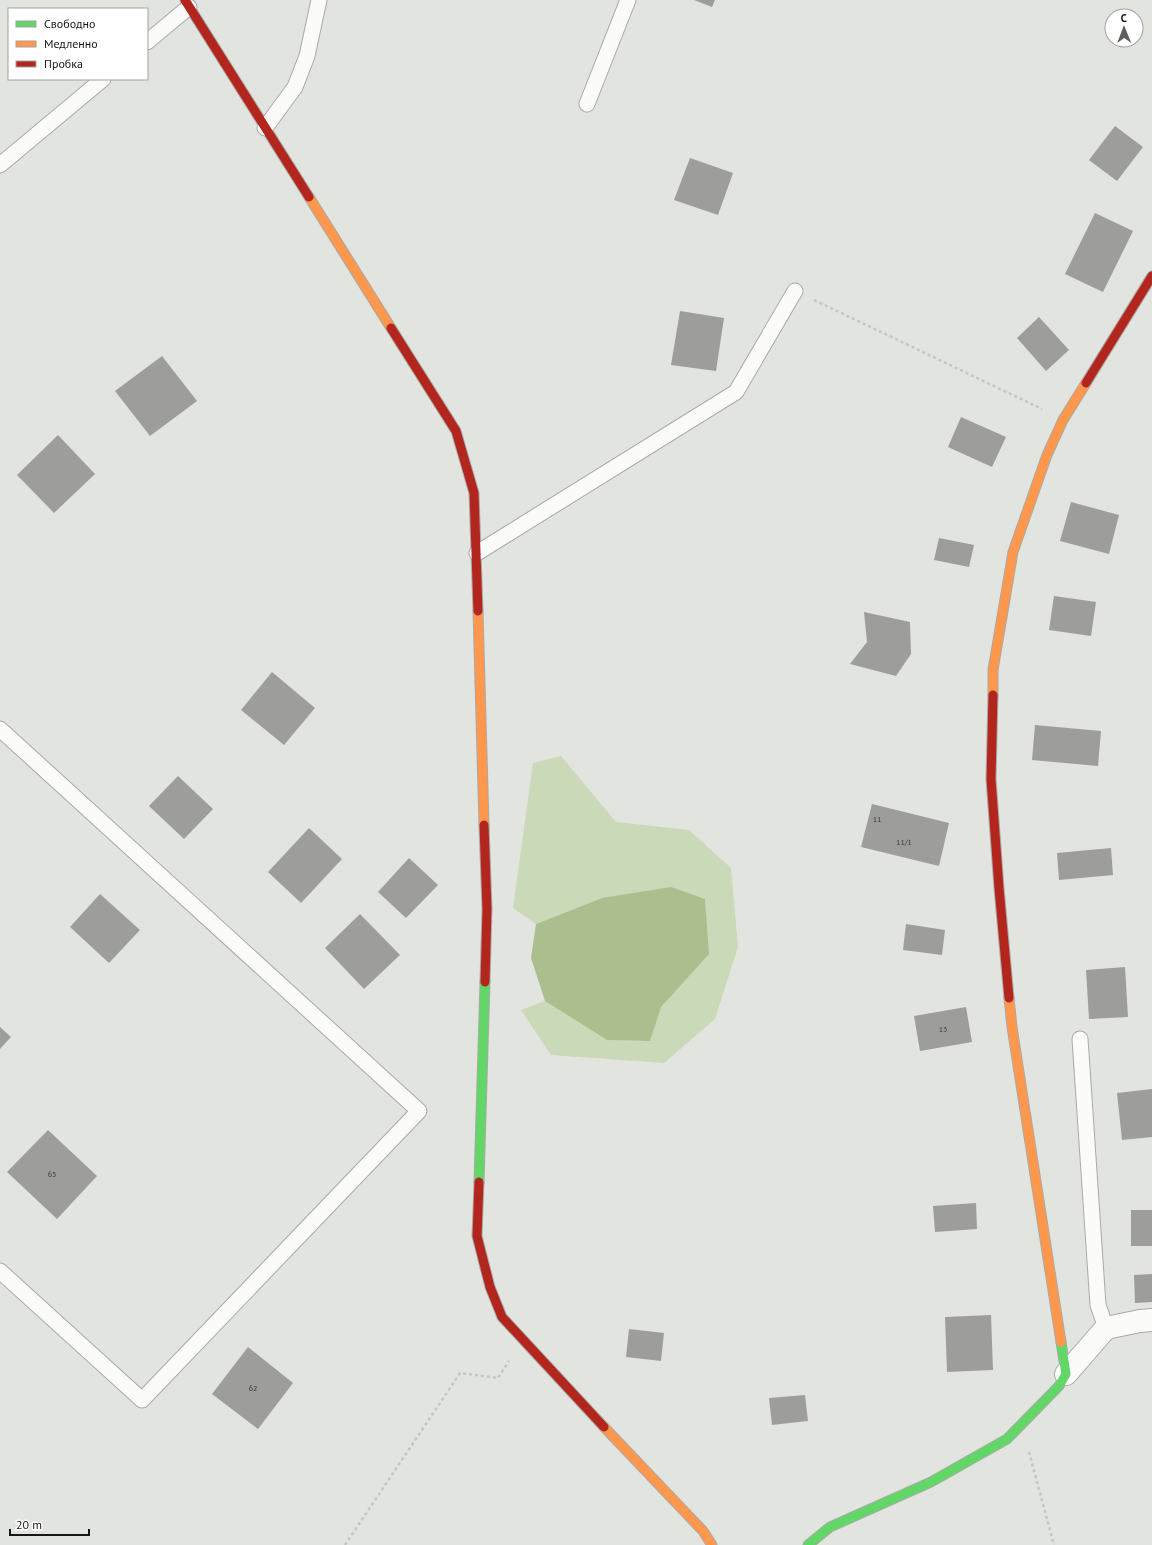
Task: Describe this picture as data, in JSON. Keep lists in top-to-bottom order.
{
  "house_numbers": [
    "11",
    "11/1",
    "13",
    "65",
    "62"
  ],
  "legend": ["Свободно", "Медленно", "Пробка"],
  "scale_bar": "20 m",
  "north": "top"
}
